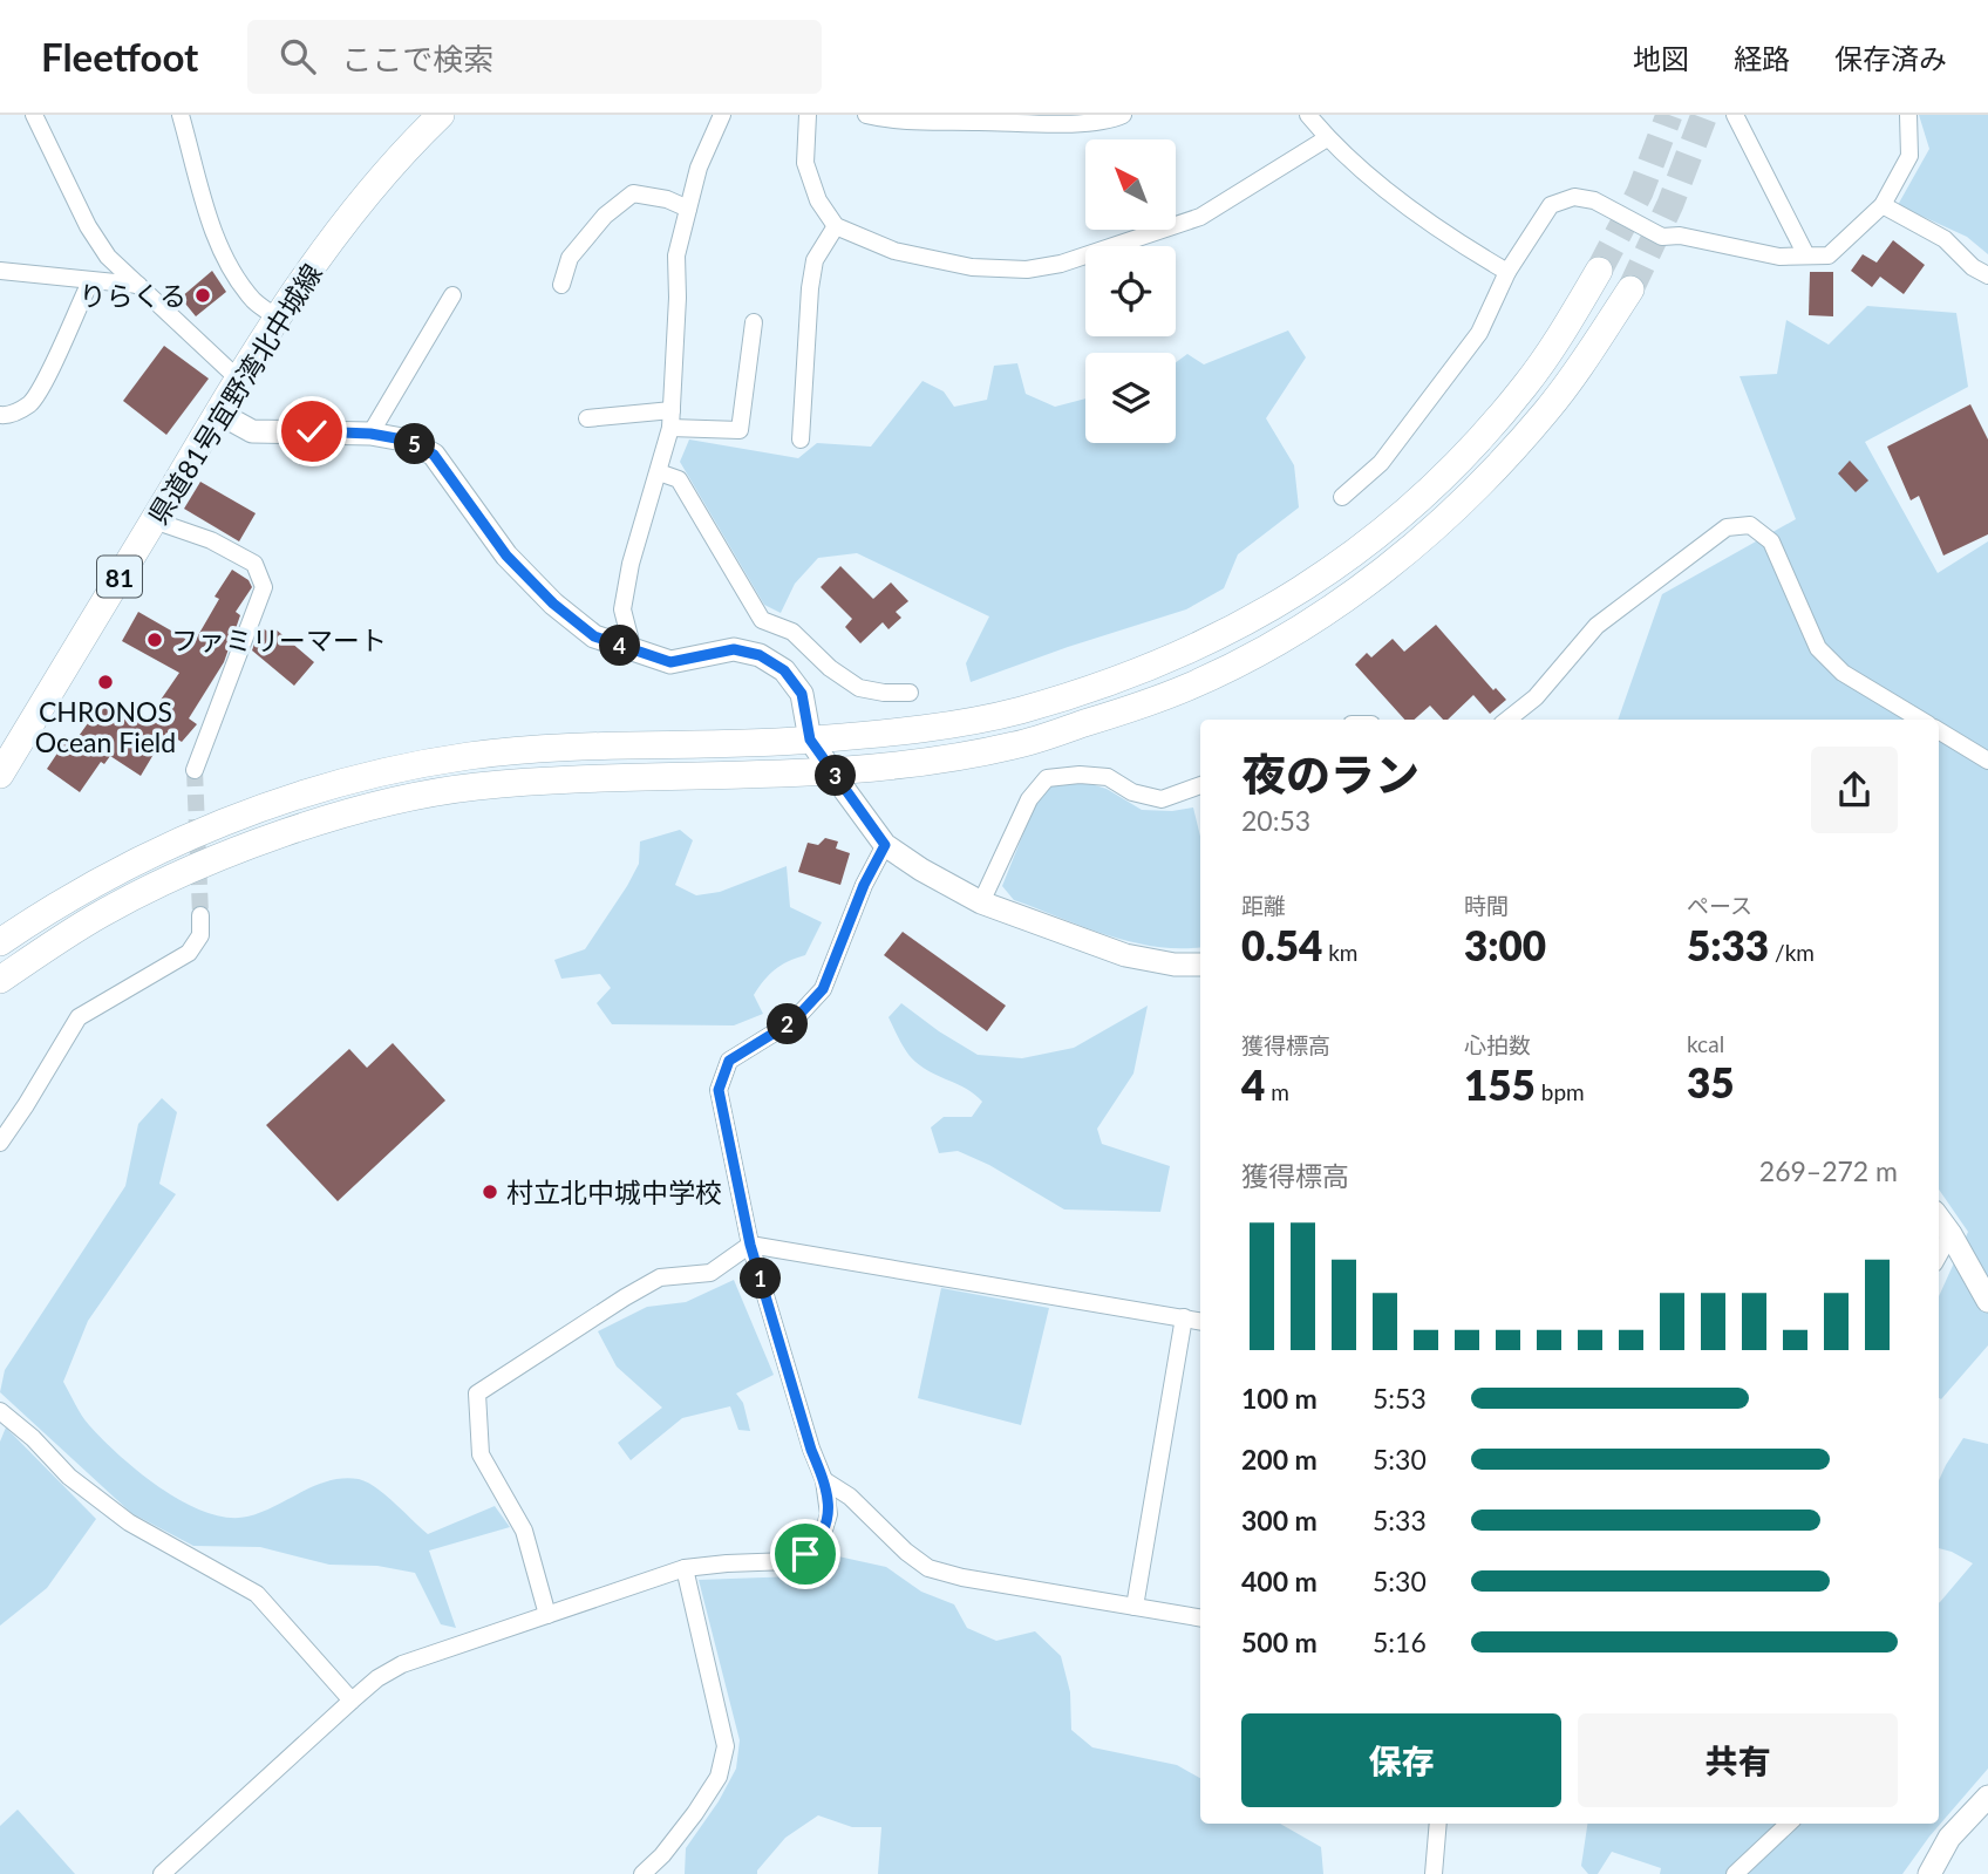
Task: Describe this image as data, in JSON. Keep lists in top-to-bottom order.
{
  "streets": {
    "main road": ["県道81号宜野湾北中城線", "81"]
  },
  "places": [
    "りらくる",
    "ファミリーマート",
    "CHRONOS Ocean Field",
    "村立北中城中学校"
  ],
  "north": "top left",
  "page": {
    "header": "Fleetfoot",
    "search": "ここで検索",
    "nav": ["地図", "経路", "保存済み"],
    "pins": [
      "5",
      "4",
      "3",
      "2",
      "1"
    ],
    "heading": ["夜のラン", "20:53"],
    "stats": [
      ["距離", "0.54 km"],
      ["時間", "3:00"],
      ["ペース", "5:33 /km"],
      ["獲得標高", "4 m"],
      ["心拍数", "155 bpm"],
      ["kcal", "35"]
    ],
    "chart": ["獲得標高", "269–272 m"],
    "list": [
      {
        "name": "100 m",
        "note": "5:53"
      },
      {
        "name": "200 m",
        "note": "5:30"
      },
      {
        "name": "300 m",
        "note": "5:33"
      },
      {
        "name": "400 m",
        "note": "5:30"
      },
      {
        "name": "500 m",
        "note": "5:16"
      }
    ],
    "buttons": ["保存", "共有"]
  }
}
